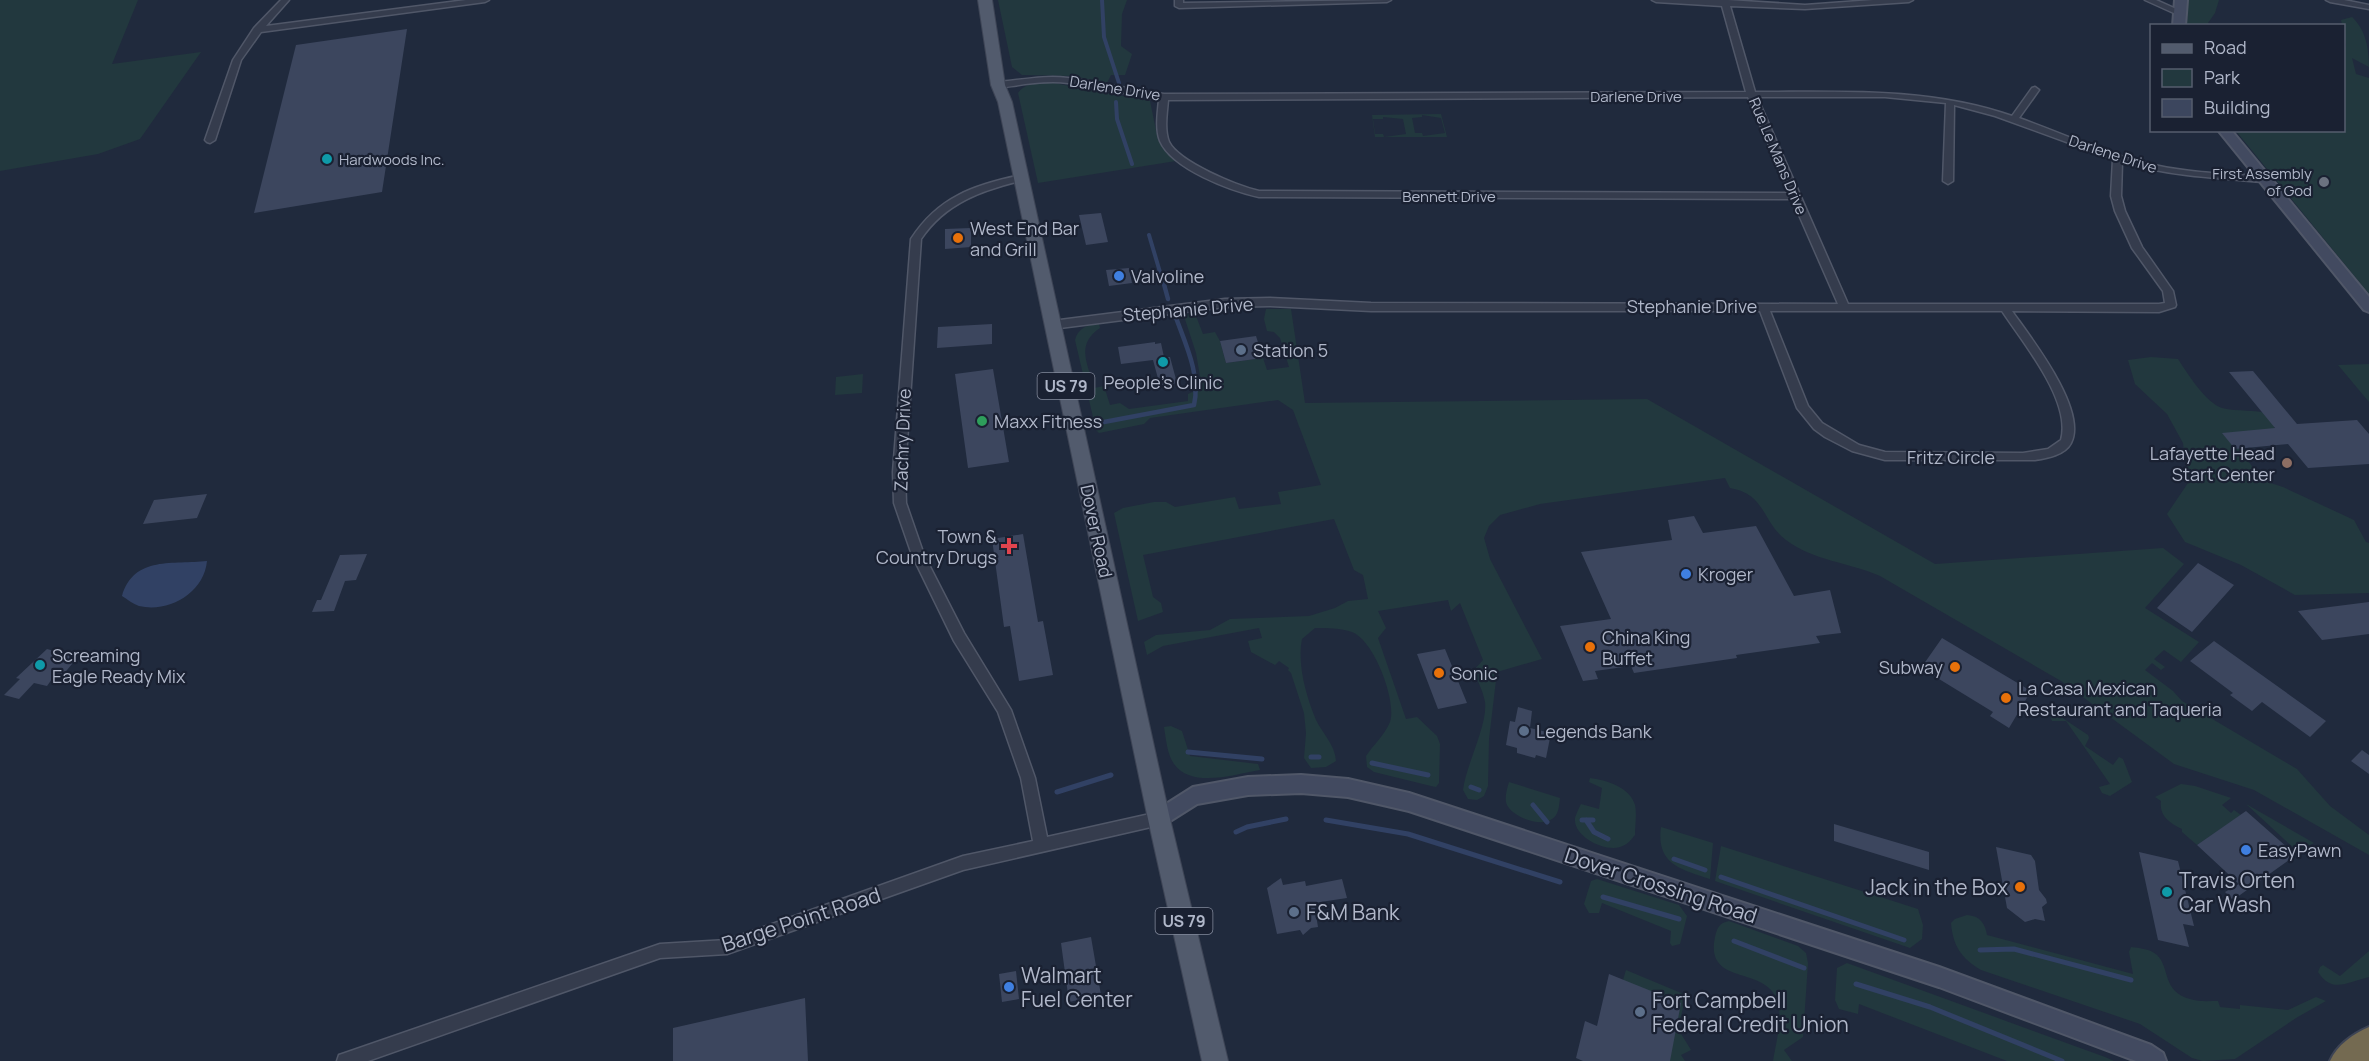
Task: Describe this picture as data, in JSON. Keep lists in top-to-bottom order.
{
  "streets": {
    "main road": ["US 79", "Dover Road", "Dover Crossing Road"],
    "street": [
      "Darlene Drive",
      "Rue Le Mans Drive",
      "Bennett Drive",
      "Stephanie Drive",
      "Zachry Drive",
      "Fritz Circle",
      "Barge Point Road"
    ]
  },
  "crossings": [
    ["Darlene Drive", "Rue Le Mans Drive"],
    ["Darlene Drive", "Bennett Drive"],
    ["Darlene Drive", "Stephanie Drive"],
    ["Darlene Drive", "Dover Road"],
    ["Rue Le Mans Drive", "Bennett Drive"],
    ["Rue Le Mans Drive", "Stephanie Drive"],
    ["Stephanie Drive", "Fritz Circle"],
    ["Stephanie Drive", "Dover Road"],
    ["Zachry Drive", "Dover Road"],
    ["Zachry Drive", "Barge Point Road"],
    ["Dover Road", "Dover Crossing Road"],
    ["Dover Road", "Barge Point Road"],
    ["Dover Crossing Road", "Barge Point Road"]
  ],
  "places": {
    "other": [
      "Hardwoods Inc.",
      "First Assembly of God",
      "West End Bar and Grill",
      "Valvoline",
      "Station 5",
      "People's Clinic",
      "Maxx Fitness",
      "Lafayette Head Start Center",
      "Kroger",
      "China King Buffet",
      "Screaming Eagle Ready Mix",
      "Subway",
      "Sonic",
      "La Casa Mexican Restaurant and Taqueria",
      "Legends Bank",
      "EasyPawn",
      "Jack in the Box",
      "Travis Orten Car Wash",
      "F&M Bank",
      "Walmart Fuel Center",
      "Fort Campbell Federal Credit Union"
    ],
    "health": ["Town & Country Drugs"]
  },
  "legend": ["Road", "Park", "Building"]
}
